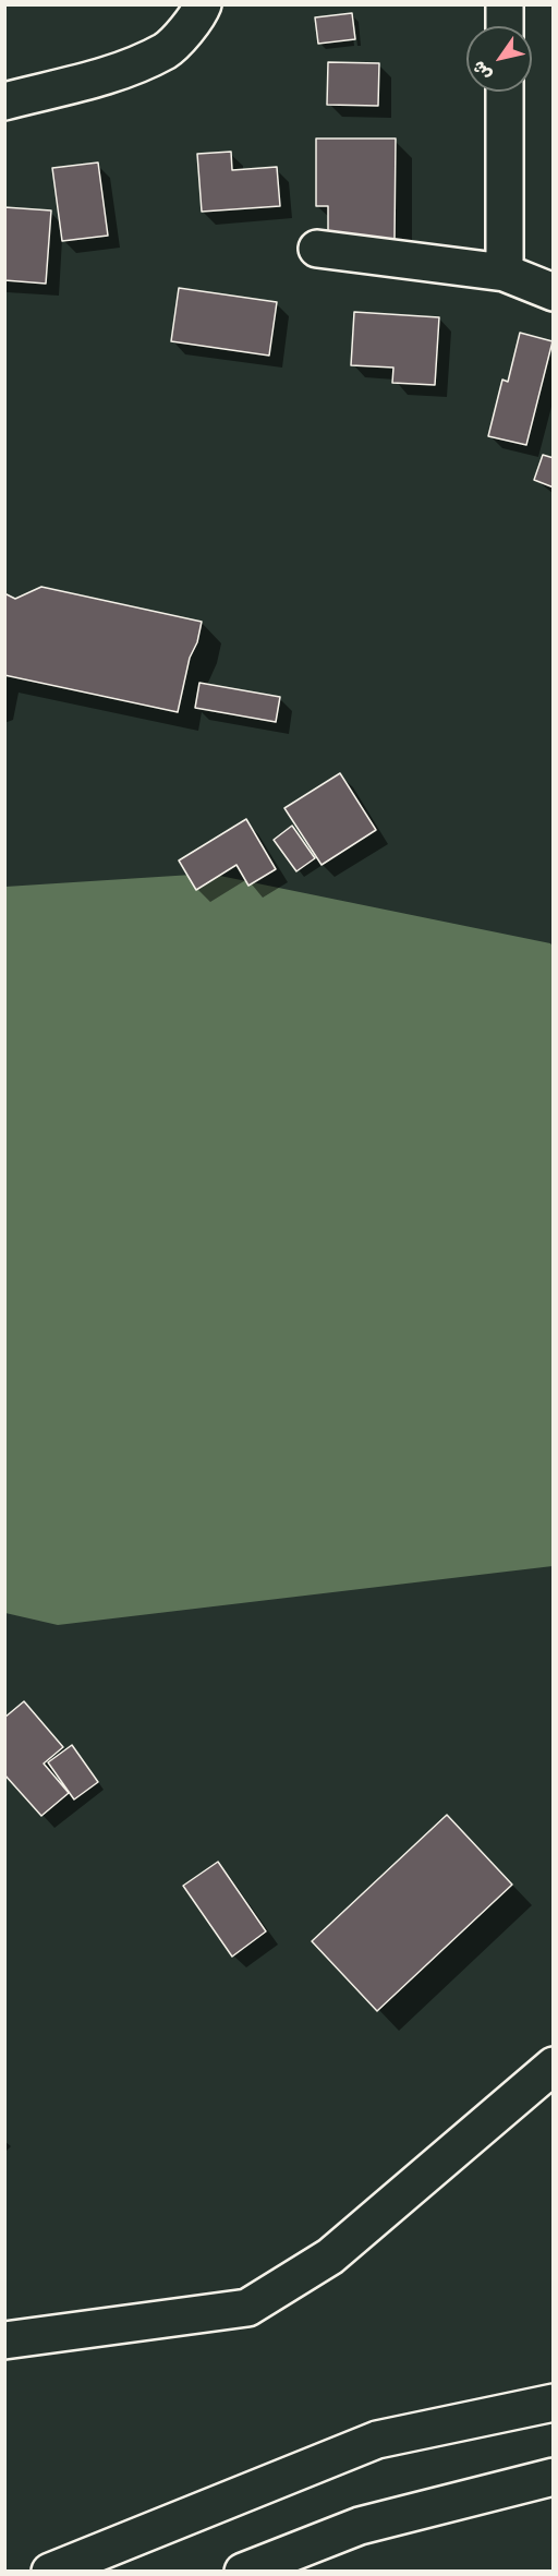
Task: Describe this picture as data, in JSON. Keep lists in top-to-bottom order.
{
  "north": "bottom left"
}
